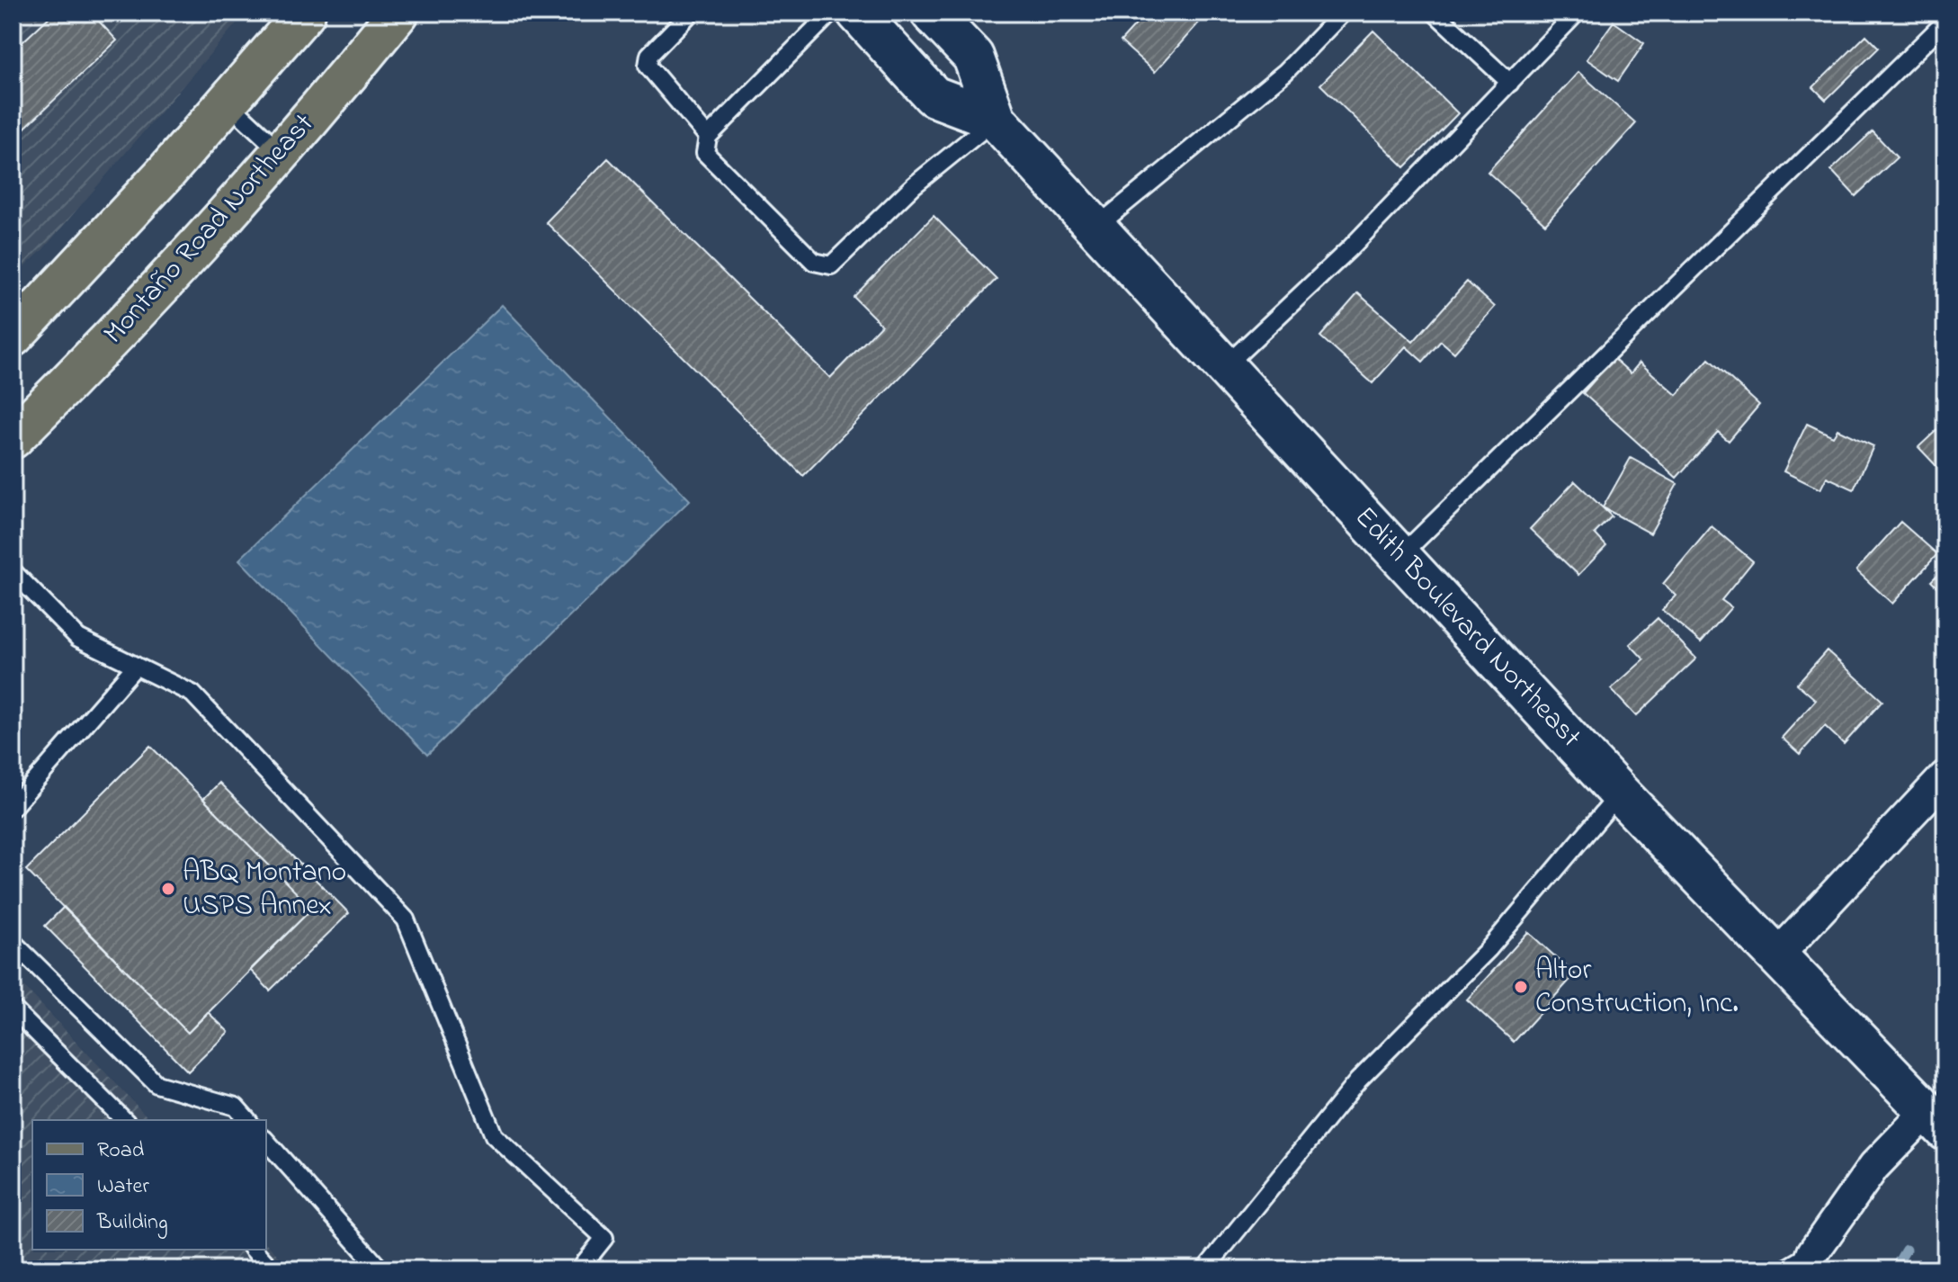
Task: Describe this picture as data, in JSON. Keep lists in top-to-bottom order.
{
  "streets": {
    "main road": ["Montaño Road Northeast"],
    "street": ["Edith Boulevard Northeast"]
  },
  "places": ["ABQ Montano USPS Annex", "Altor Construction, Inc."],
  "legend": ["Road", "Water", "Building"]
}
